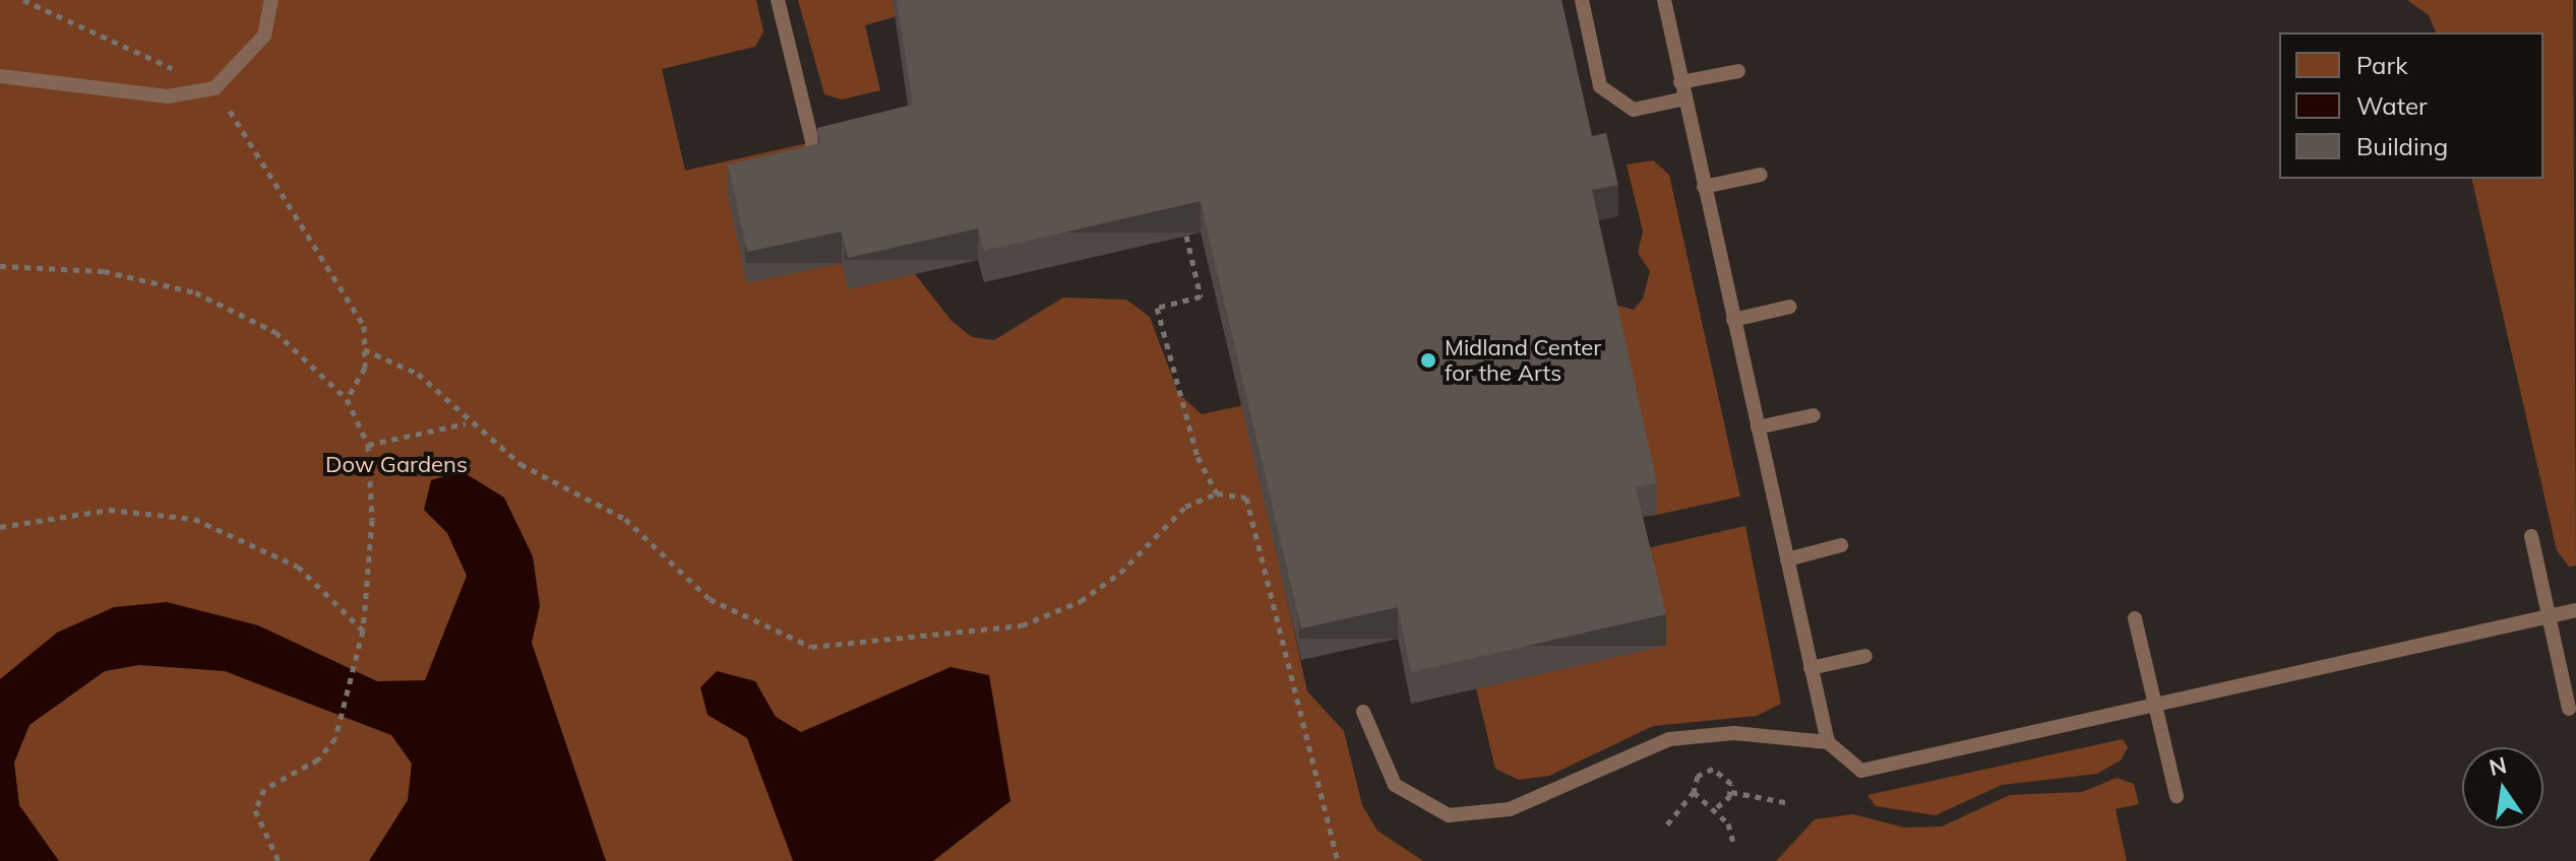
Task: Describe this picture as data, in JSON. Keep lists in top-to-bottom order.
{
  "parks": ["Dow Gardens"],
  "places": ["Midland Center for the Arts"],
  "legend": ["Park", "Water", "Building"],
  "north": "top"
}
